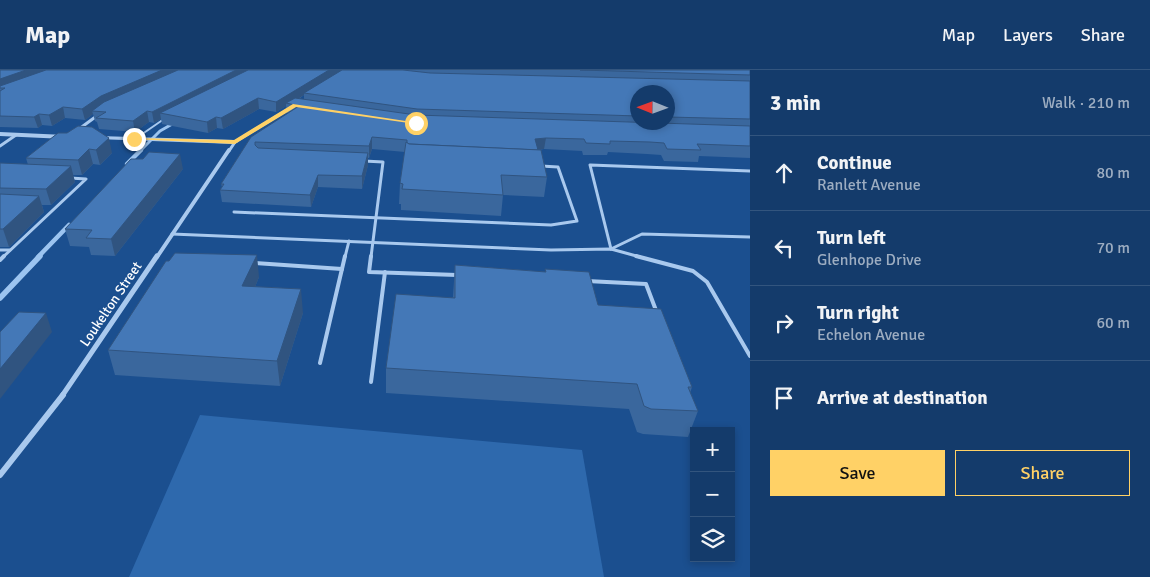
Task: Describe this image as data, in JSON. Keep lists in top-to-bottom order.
{
  "streets": {
    "street": ["Loukelton Street"]
  },
  "north": "left",
  "page": {
    "header": "Map",
    "nav": ["Map", "Layers", "Share"],
    "heading": ["3 min", "Walk · 210 m"],
    "list": [
      ["Continue", "Ranlett Avenue", "80 m"],
      ["Turn left", "Glenhope Drive", "70 m"],
      ["Turn right", "Echelon Avenue", "60 m"],
      "Arrive at destination"
    ],
    "map_buttons": ["+", "−"],
    "buttons": ["Save", "Share"]
  }
}
